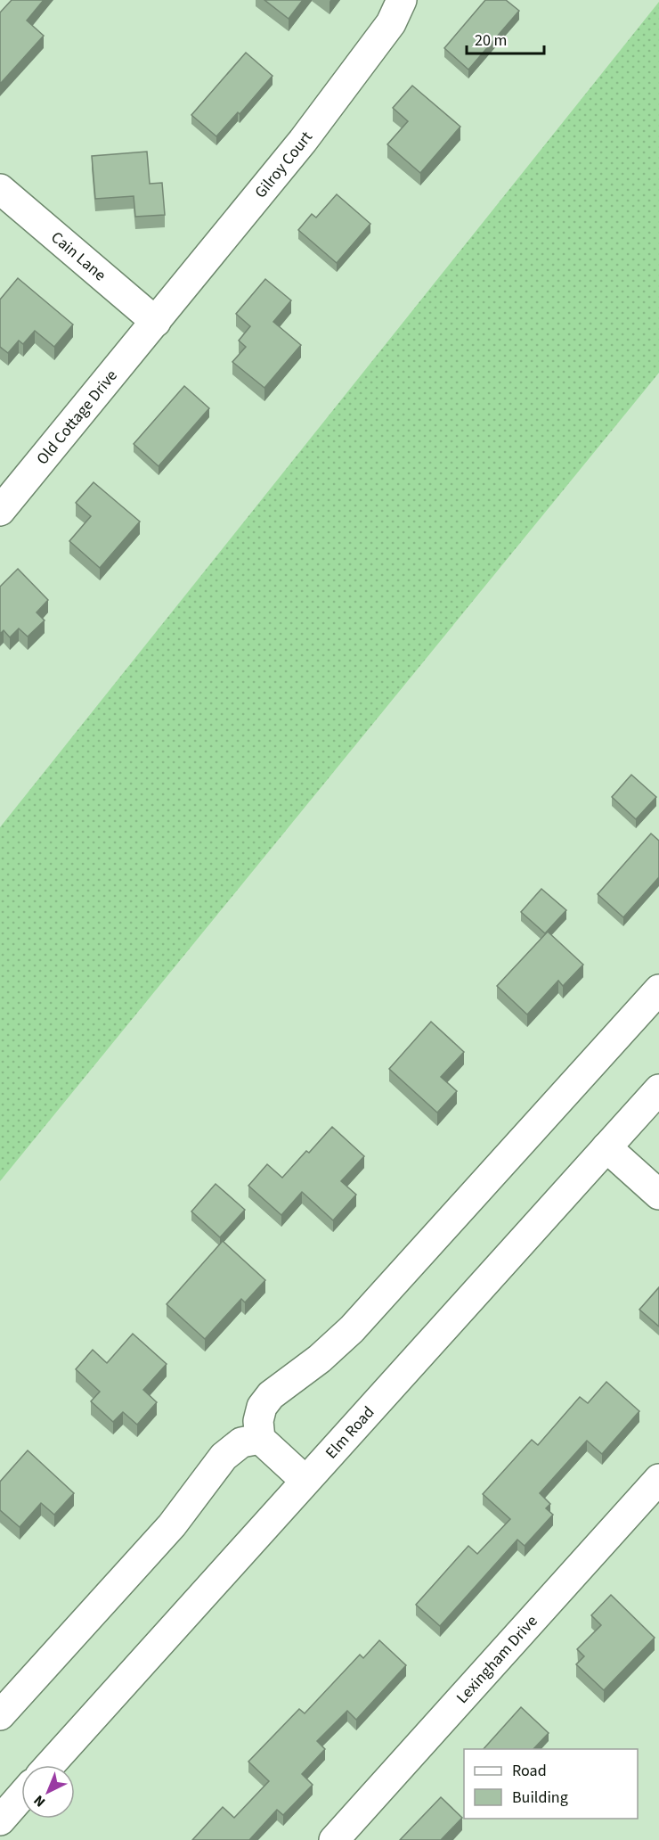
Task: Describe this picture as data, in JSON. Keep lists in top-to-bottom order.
{
  "streets": {
    "street": [
      "Gilroy Court",
      "Cain Lane",
      "Old Cottage Drive",
      "Elm Road",
      "Lexingham Drive"
    ]
  },
  "crossings": [
    ["Gilroy Court", "Cain Lane"],
    ["Gilroy Court", "Old Cottage Drive"],
    ["Cain Lane", "Old Cottage Drive"]
  ],
  "legend": ["Road", "Building"],
  "scale_bar": "20 m",
  "north": "bottom left"
}
